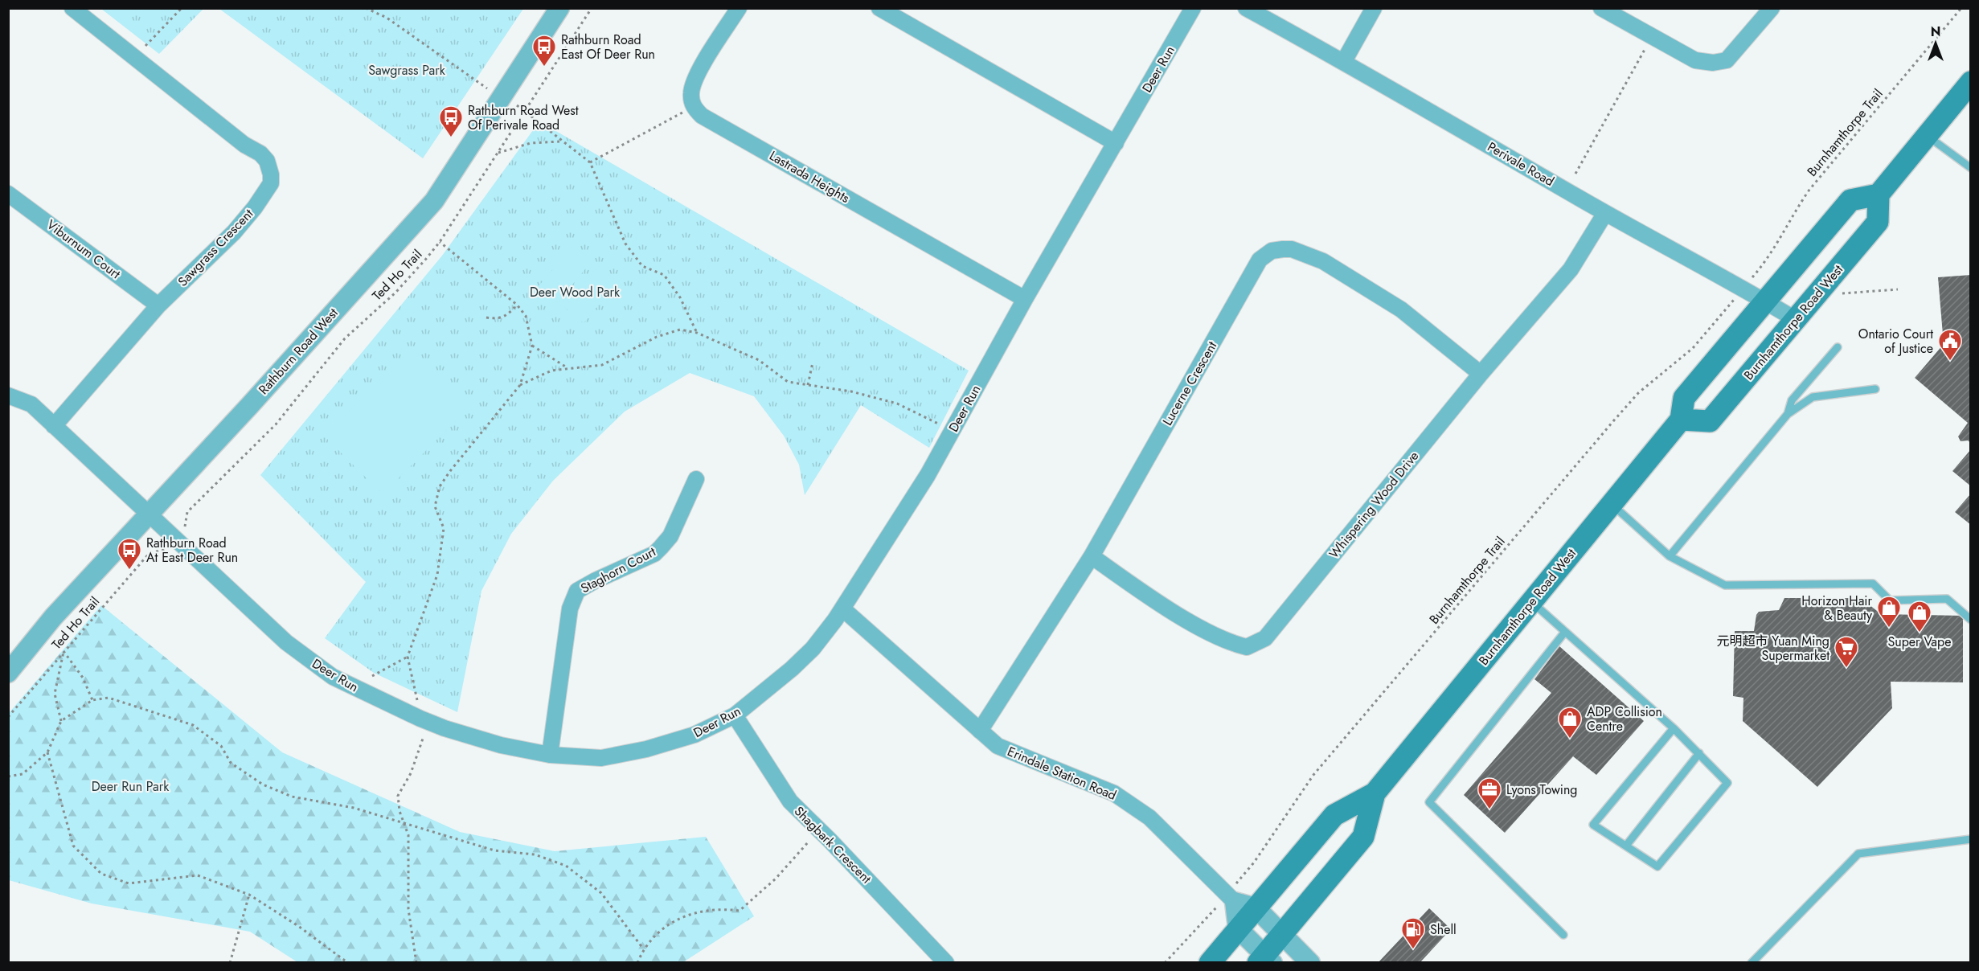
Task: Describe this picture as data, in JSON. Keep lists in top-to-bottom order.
{
  "streets": {
    "main road": ["Burnhamthorpe Road West"],
    "street": [
      "Deer Run",
      "Perivale Road",
      "Lastrada Heights",
      "Sawgrass Crescent",
      "Viburnum Court",
      "Rathburn Road West",
      "Lucerne Crescent",
      "Whispering Wood Drive",
      "Staghorn Court",
      "Erindale Station Road",
      "Shagbark Crescent"
    ],
    "path": ["Burnhamthorpe Trail", "Ted Ho Trail"]
  },
  "crossings": [
    ["Deer Run", "Lastrada Heights"],
    ["Deer Run", "Sawgrass Crescent"],
    ["Deer Run", "Rathburn Road West"],
    ["Deer Run", "Staghorn Court"],
    ["Deer Run", "Erindale Station Road"],
    ["Deer Run", "Shagbark Crescent"],
    ["Perivale Road", "Burnhamthorpe Road West"],
    ["Perivale Road", "Whispering Wood Drive"],
    ["Sawgrass Crescent", "Viburnum Court"],
    ["Burnhamthorpe Road West", "Erindale Station Road"],
    ["Lucerne Crescent", "Whispering Wood Drive"],
    ["Lucerne Crescent", "Erindale Station Road"]
  ],
  "parks": ["Sawgrass Park", "Deer Wood Park", "Deer Run Park"],
  "places": {
    "bus stop": ["Rathburn Road East Of Deer Run", "Rathburn Road West Of Perivale Road", "Rathburn Road At East Deer Run"],
    "public building": ["Ontario Court of Justice"],
    "shop": ["Horizon Hair & Beauty", "Super Vape", "ADP Collision Centre"],
    "supermarket": ["元明超市 Yuan Ming Supermarket"],
    "office": ["Lyons Towing"],
    "fuel station": ["Shell"]
  },
  "north": "top"
}
